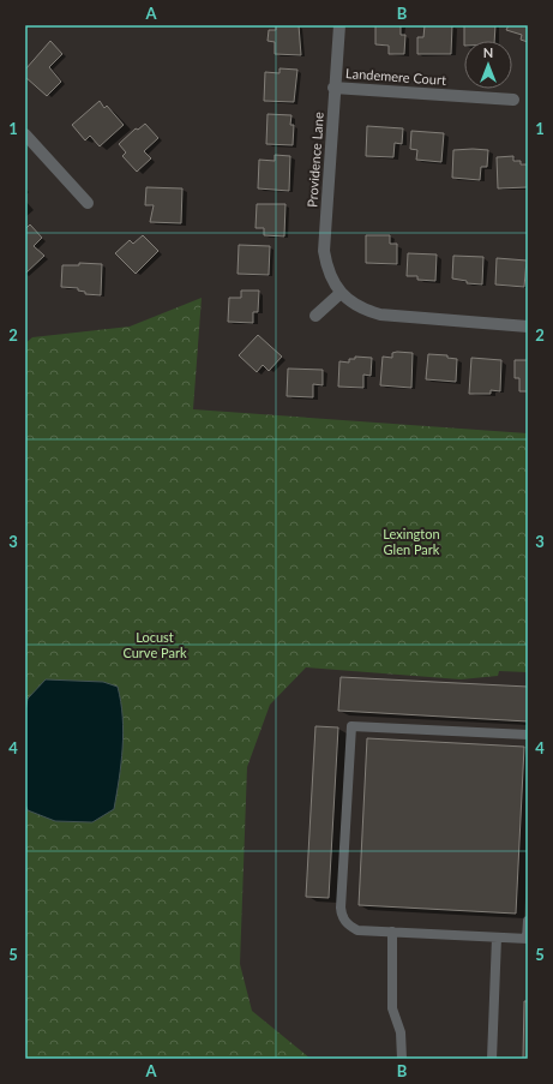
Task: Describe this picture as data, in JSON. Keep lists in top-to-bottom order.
{
  "streets": {
    "street": ["Landemere Court", "Providence Lane"]
  },
  "crossings": [
    ["Landemere Court", "Providence Lane"]
  ],
  "parks": ["Lexington Glen Park", "Locust Curve Park"],
  "north": "top",
  "grid": {
    "columns": ["A", "B"],
    "rows": [
      "1",
      "2",
      "3",
      "4",
      "5"
    ]
  }
}
